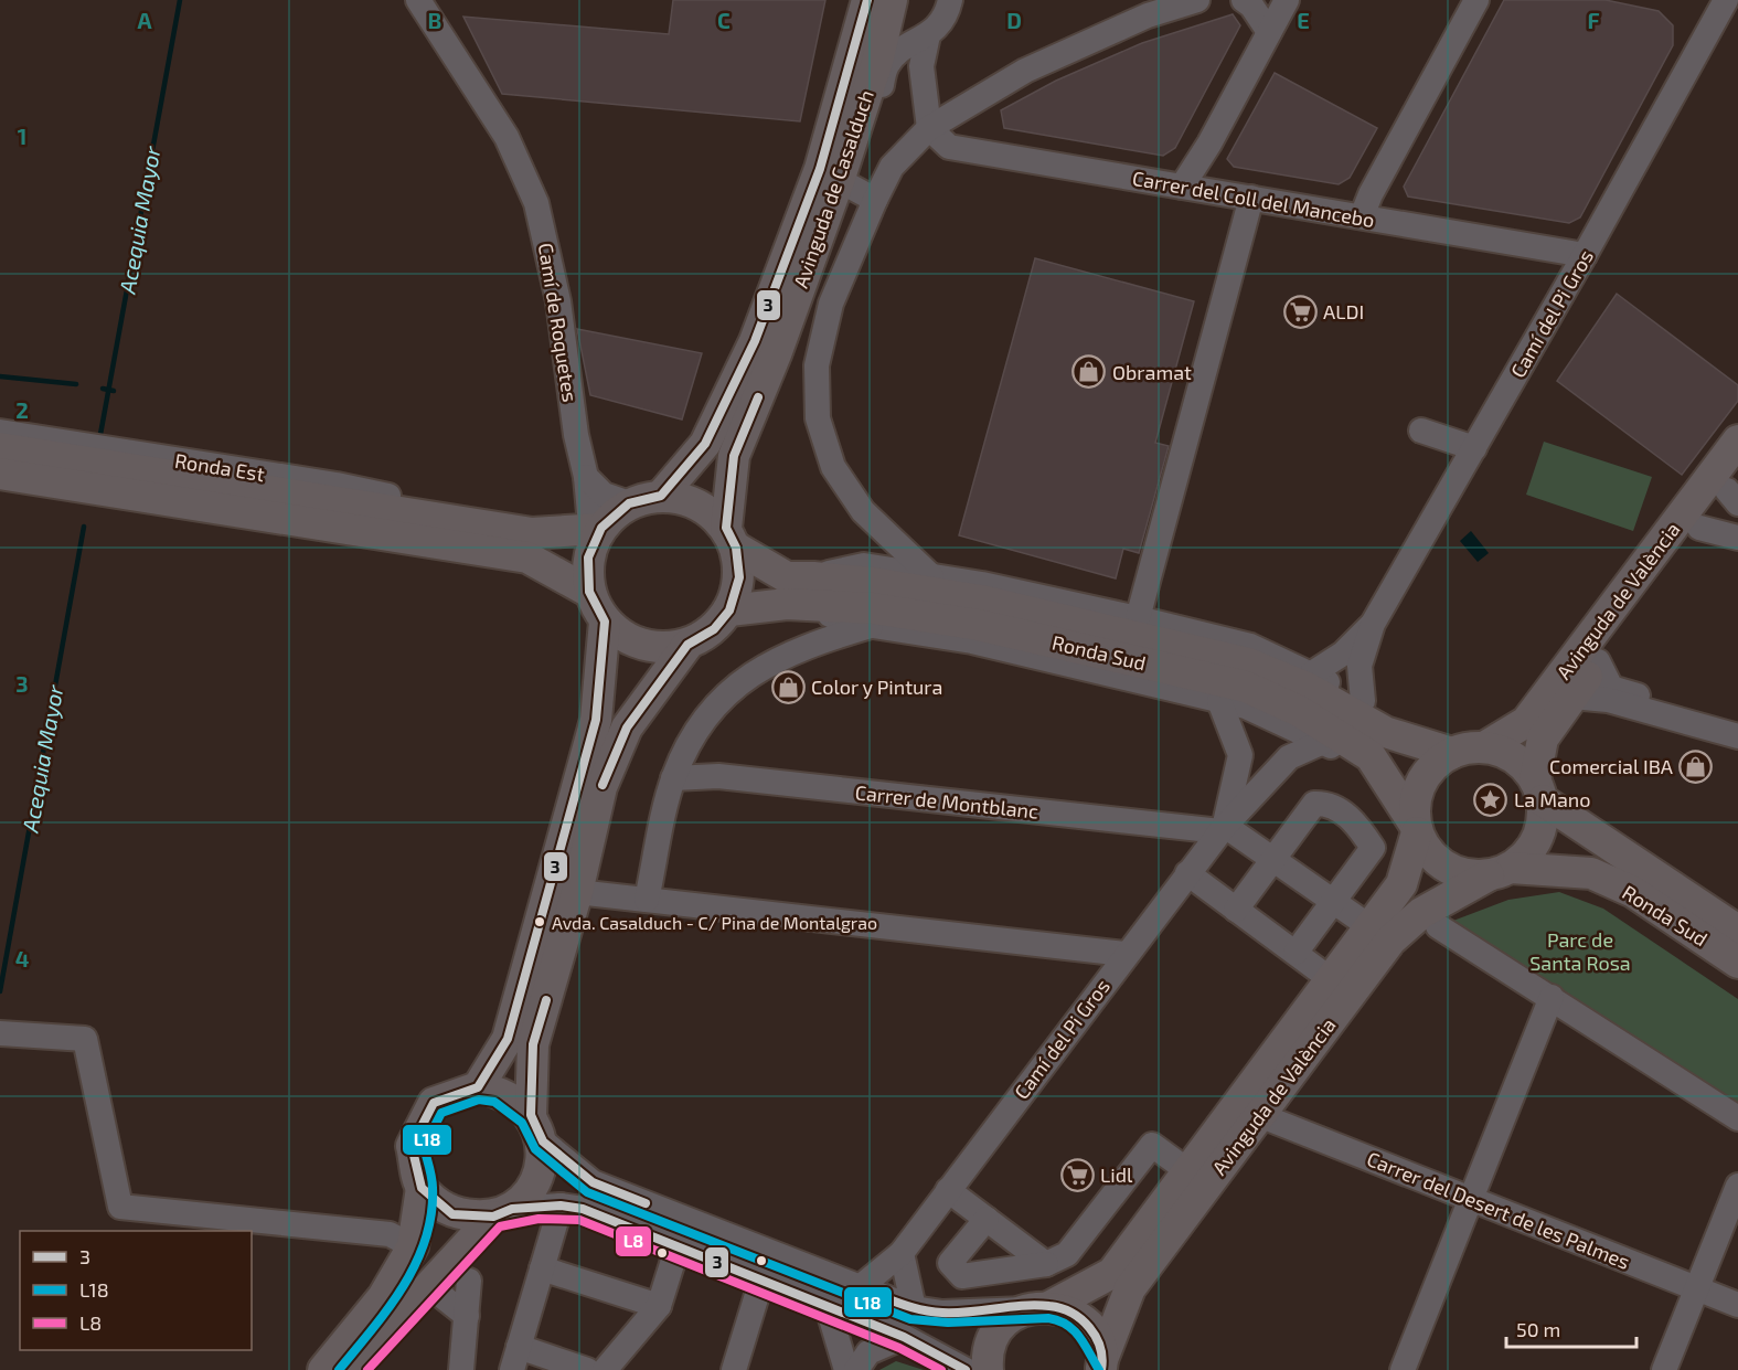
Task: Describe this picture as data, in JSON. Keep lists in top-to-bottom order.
{
  "streets": {
    "main road": [
      "Avinguda de Casalduch",
      "Ronda Est",
      "Avinguda de València",
      "Ronda Sud"
    ],
    "street": [
      "Carrer del Coll del Mancebo",
      "Camí del Pi Gros",
      "Camí de Roquetes",
      "Carrer de Montblanc",
      "Carrer del Desert de les Palmes"
    ]
  },
  "crossings": [
    ["Avinguda de Casalduch", "Camí de Roquetes"],
    ["Avinguda de Casalduch", "Ronda Est"],
    ["Avinguda de Casalduch", "Ronda Sud"],
    ["Carrer del Coll del Mancebo", "Camí del Pi Gros"],
    ["Camí del Pi Gros", "Ronda Sud"],
    ["Camí del Pi Gros", "Carrer de Montblanc"],
    ["Camí de Roquetes", "Ronda Est"],
    ["Camí de Roquetes", "Ronda Sud"],
    ["Ronda Est", "Ronda Sud"],
    ["Avinguda de València", "Ronda Sud"],
    ["Avinguda de València", "Carrer del Desert de les Palmes"]
  ],
  "water": ["Acequia Mayor"],
  "parks": ["Parc de Santa Rosa"],
  "places": {
    "supermarket": ["ALDI", "Lidl"],
    "shop": ["Obramat", "Color y Pintura", "Comercial IBA"],
    "place": ["La Mano"],
    "other": ["Avda. Casalduch - C/ Pina de Montalgrao"]
  },
  "lines": ["transit line 3", "transit line L18", "transit line L8"],
  "legend": ["3", "L18", "L8"],
  "scale_bar": "50 m",
  "grid": {
    "columns": [
      "A",
      "B",
      "C",
      "D",
      "E",
      "F"
    ],
    "rows": [
      "1",
      "2",
      "3",
      "4"
    ]
  }
}
